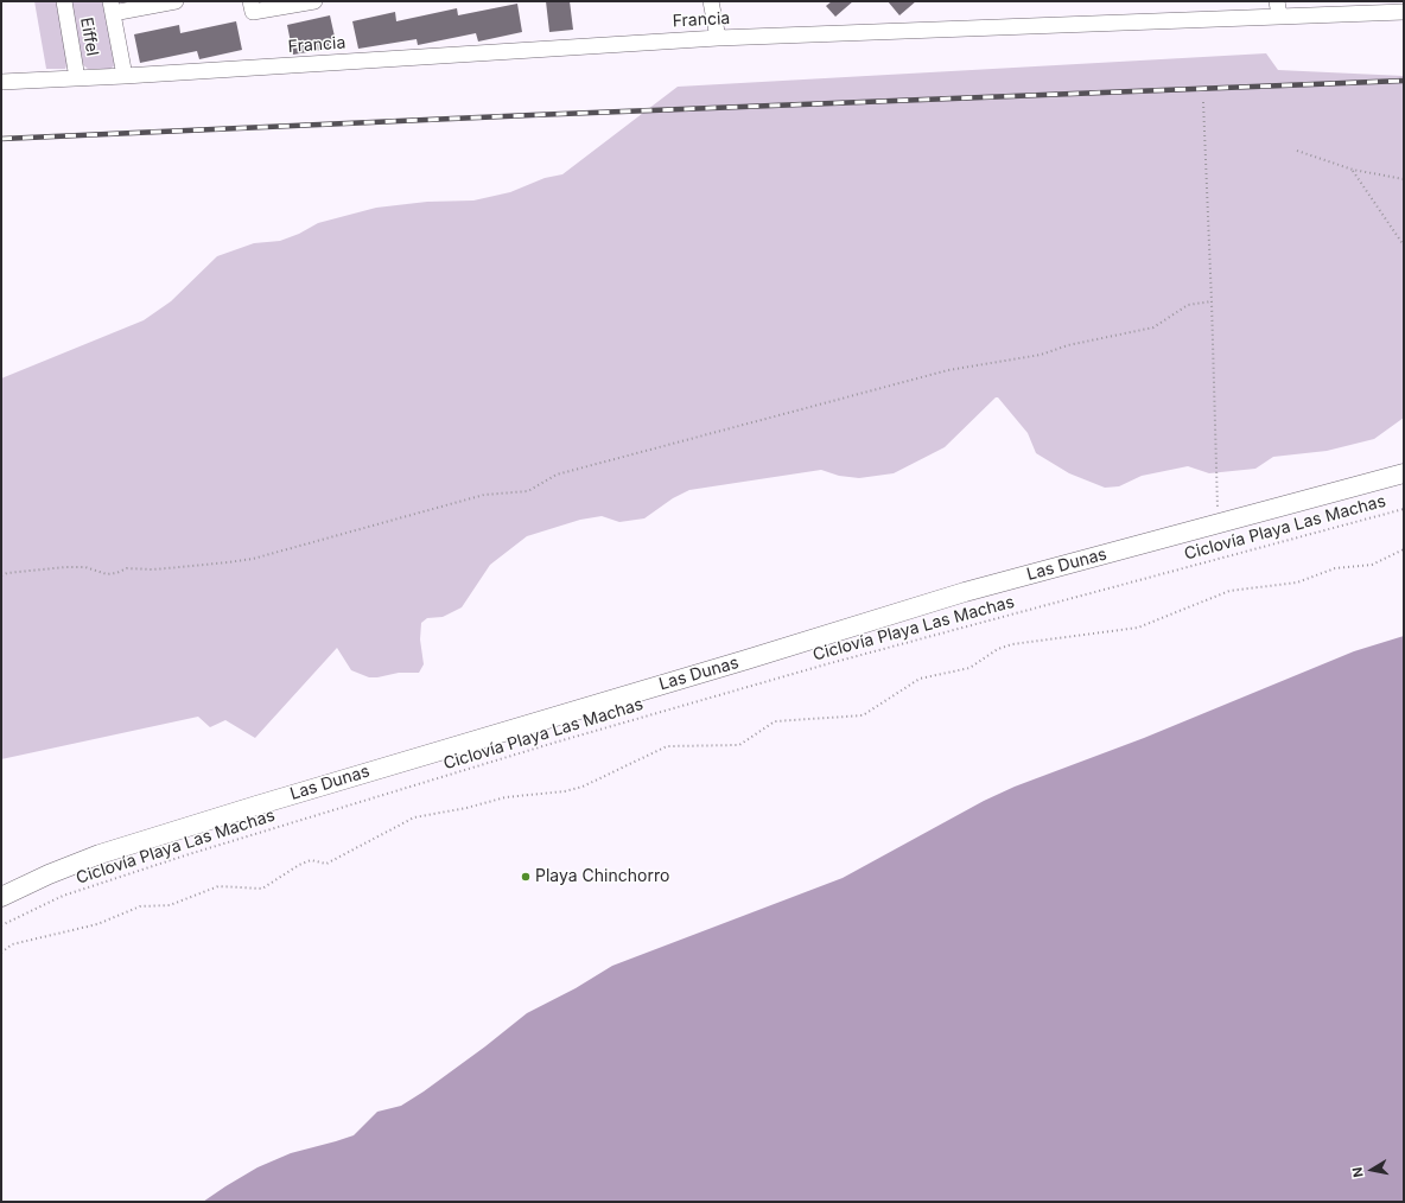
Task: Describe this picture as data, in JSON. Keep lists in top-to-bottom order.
{
  "streets": {
    "main road": ["Las Dunas"],
    "street": ["Francia", "Eiffel"],
    "path": ["Ciclovía Playa Las Machas"]
  },
  "crossings": [
    ["Francia", "Eiffel"]
  ],
  "places": ["Playa Chinchorro"],
  "north": "left"
}
